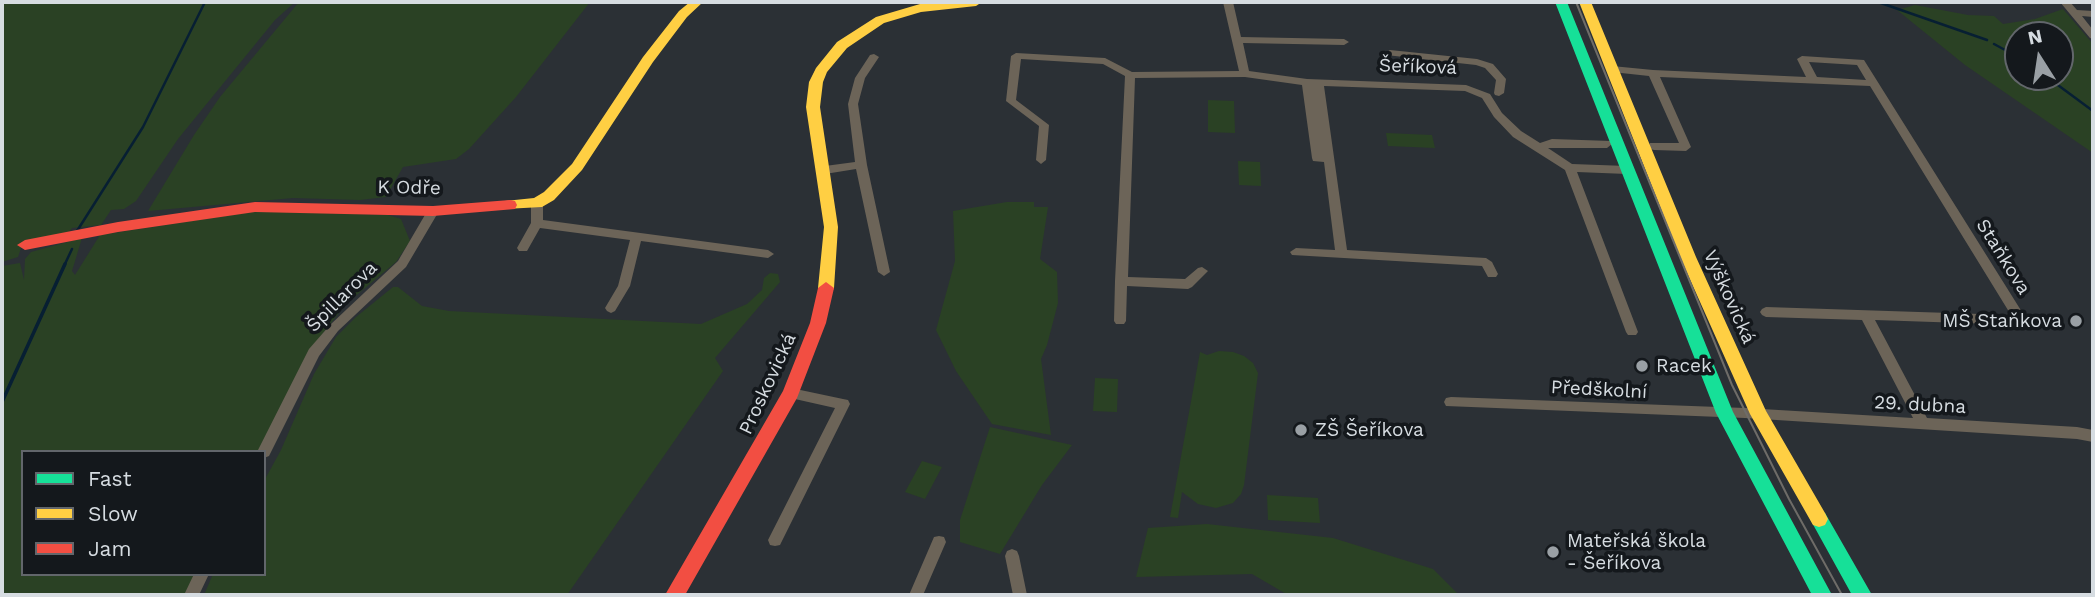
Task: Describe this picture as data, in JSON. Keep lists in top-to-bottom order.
{
  "streets": {
    "street": [
      "Šeříková",
      "K Odře",
      "Staňkova",
      "Špillarova",
      "Výškovická",
      "Proskovická",
      "Předškolní",
      "29. dubna"
    ]
  },
  "crossings": [
    ["K Odře", "Špillarova"],
    ["Výškovická", "Předškolní"],
    ["Výškovická", "29. dubna"],
    ["Předškolní", "29. dubna"]
  ],
  "places": [
    "MŠ Staňkova",
    "Racek",
    "ZŠ Šeříkova",
    "Mateřská škola - Šeříkova"
  ],
  "legend": ["Fast", "Slow", "Jam"],
  "north": "top"
}
